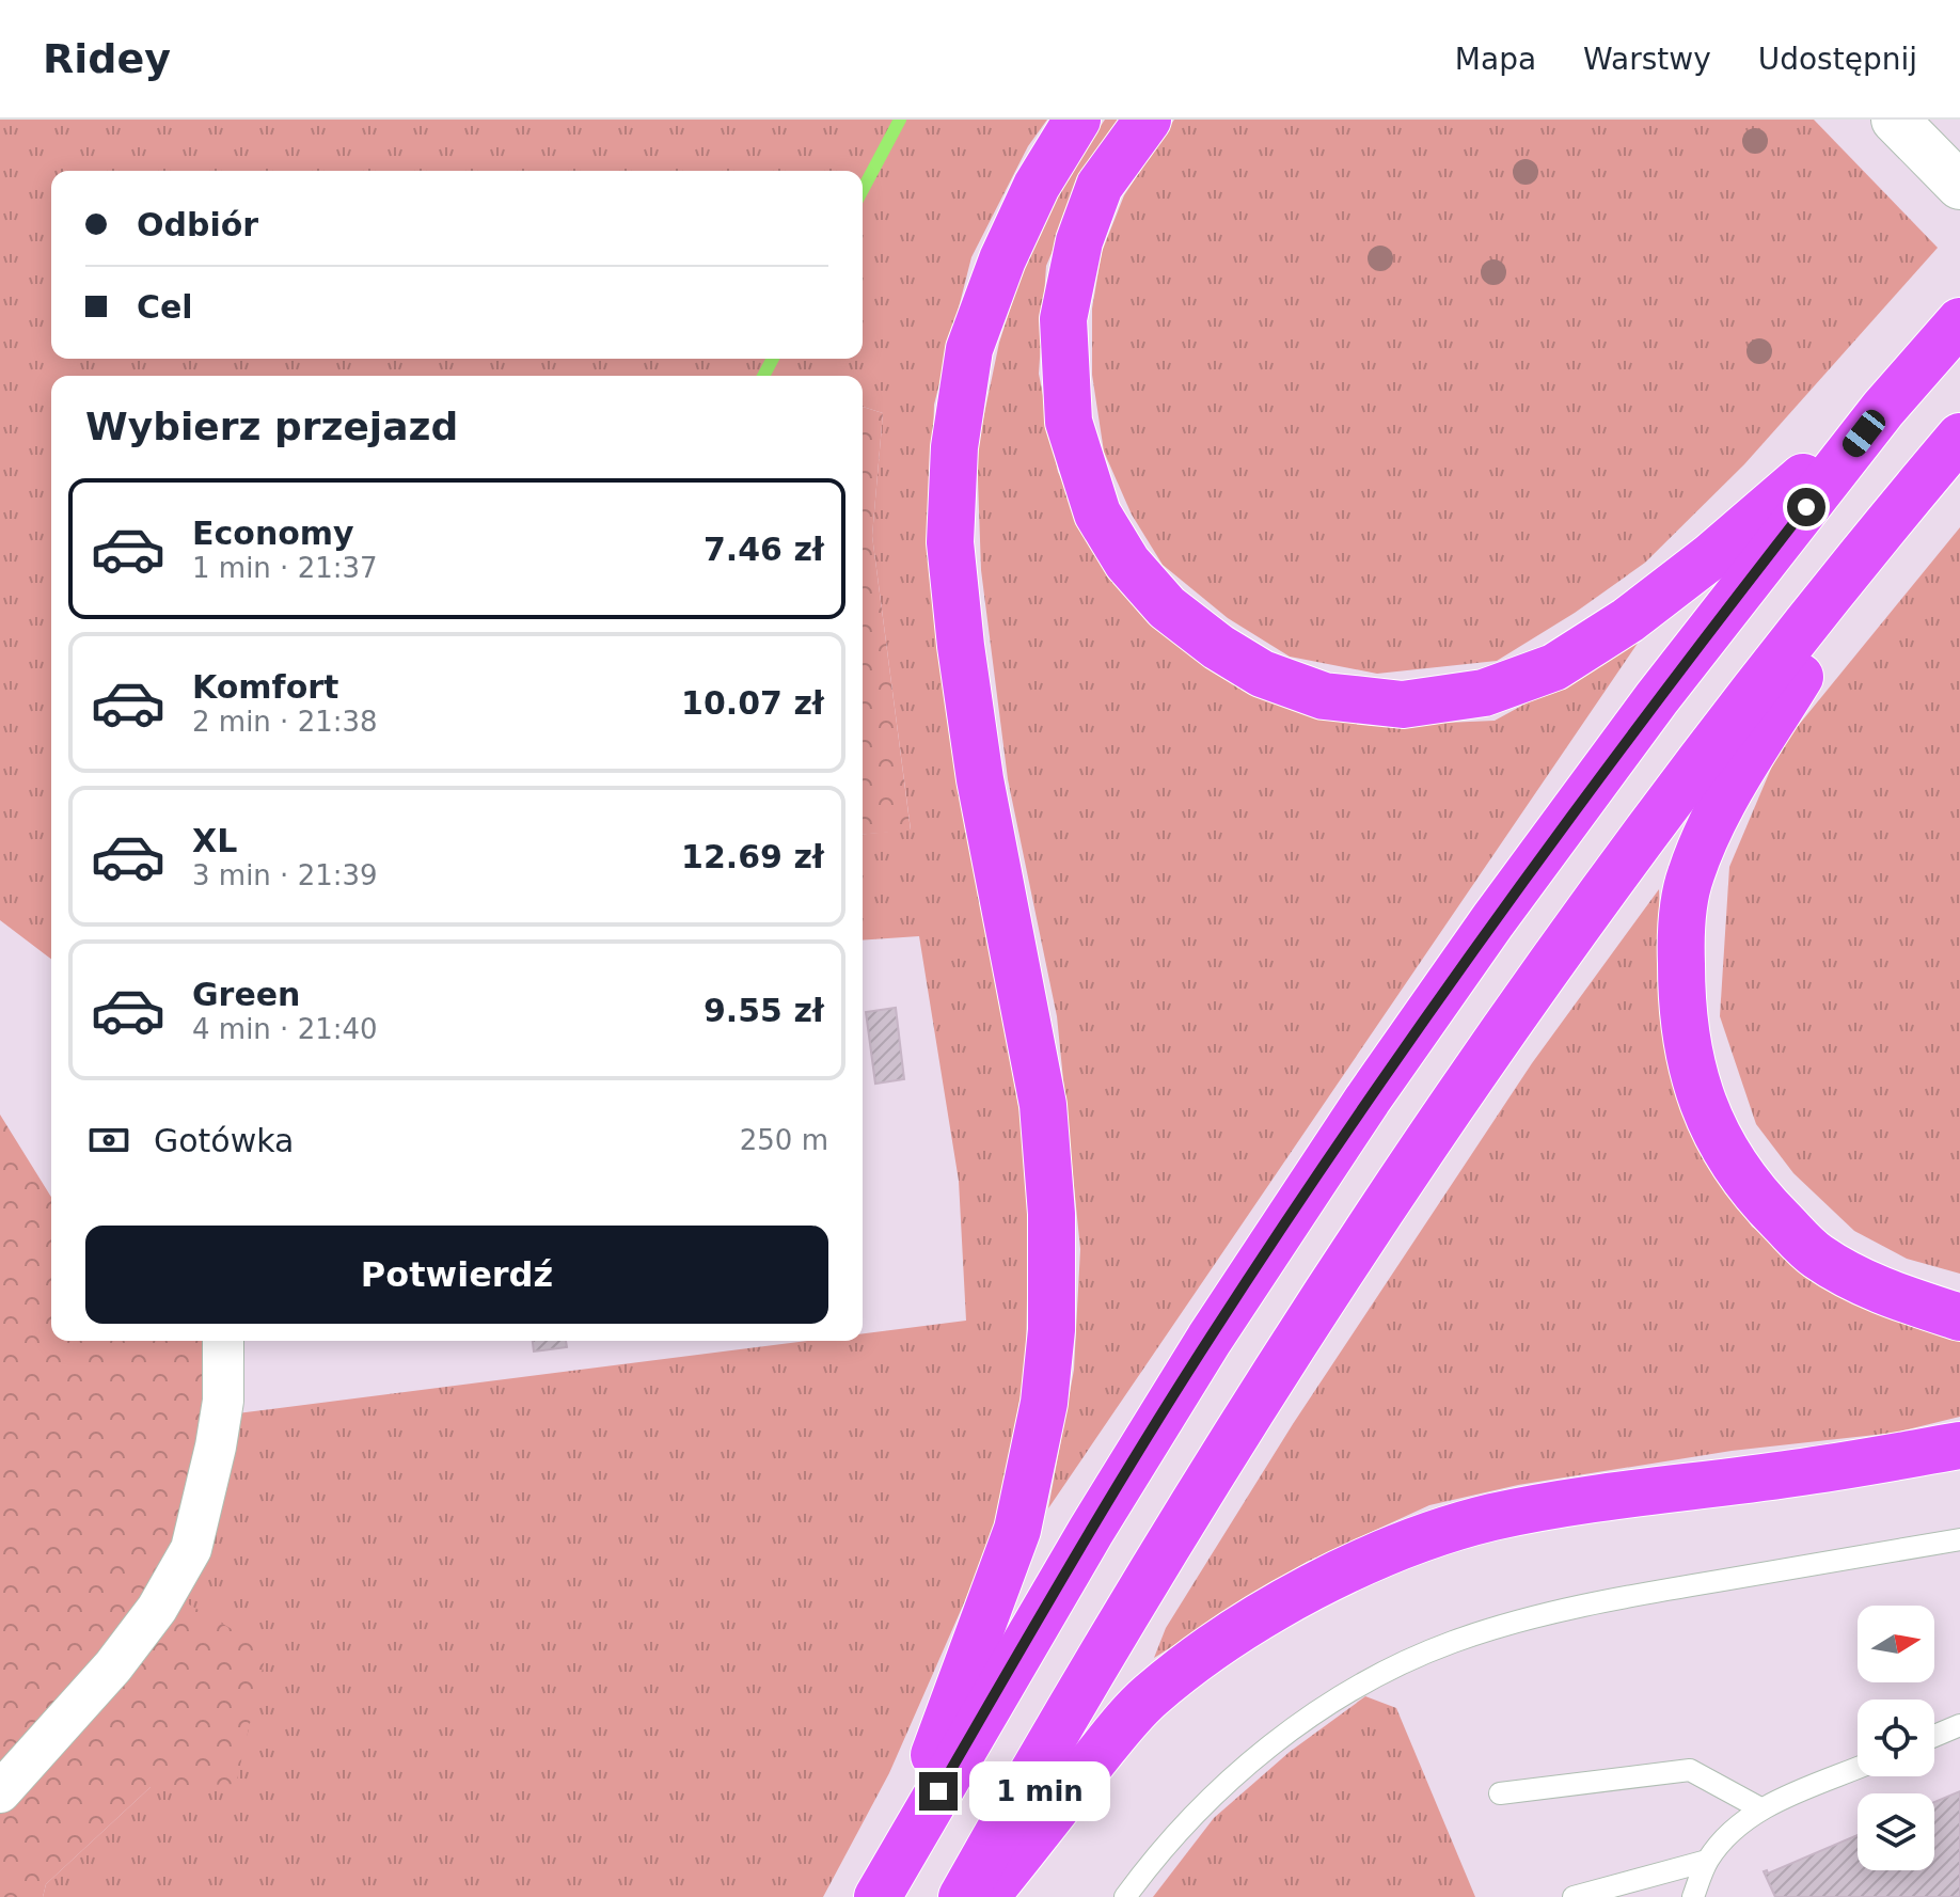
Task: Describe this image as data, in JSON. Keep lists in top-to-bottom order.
{
  "north": "right",
  "page": {
    "header": "Ridey",
    "nav": ["Mapa", "Warstwy", "Udostępnij"],
    "banner": ["Odbiór", "Cel"],
    "heading": "Wybierz przejazd",
    "list": [
      {
        "name": "Economy",
        "note": "1 min · 21:37",
        "value": "7.46 zł"
      },
      {
        "name": "Komfort",
        "note": "2 min · 21:38",
        "value": "10.07 zł"
      },
      {
        "name": "XL",
        "note": "3 min · 21:39",
        "value": "12.69 zł"
      },
      {
        "name": "Green",
        "note": "4 min · 21:40",
        "value": "9.55 zł"
      }
    ],
    "pay": ["Gotówka", "250 m"],
    "buttons": "Potwierdź",
    "bubble": "1 min"
  }
}
